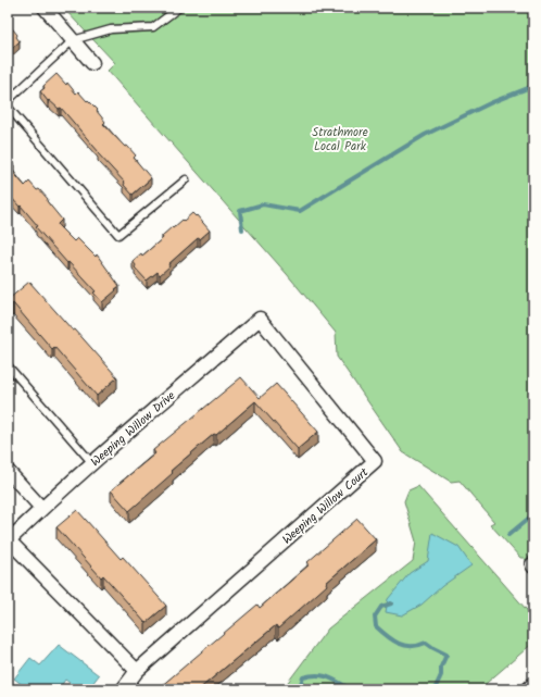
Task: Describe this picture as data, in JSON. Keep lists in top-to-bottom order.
{
  "streets": {
    "street": ["Weeping Willow Drive", "Weeping Willow Court"]
  },
  "crossings": [
    ["Weeping Willow Drive", "Weeping Willow Court"]
  ],
  "parks": ["Strathmore Local Park"]
}
